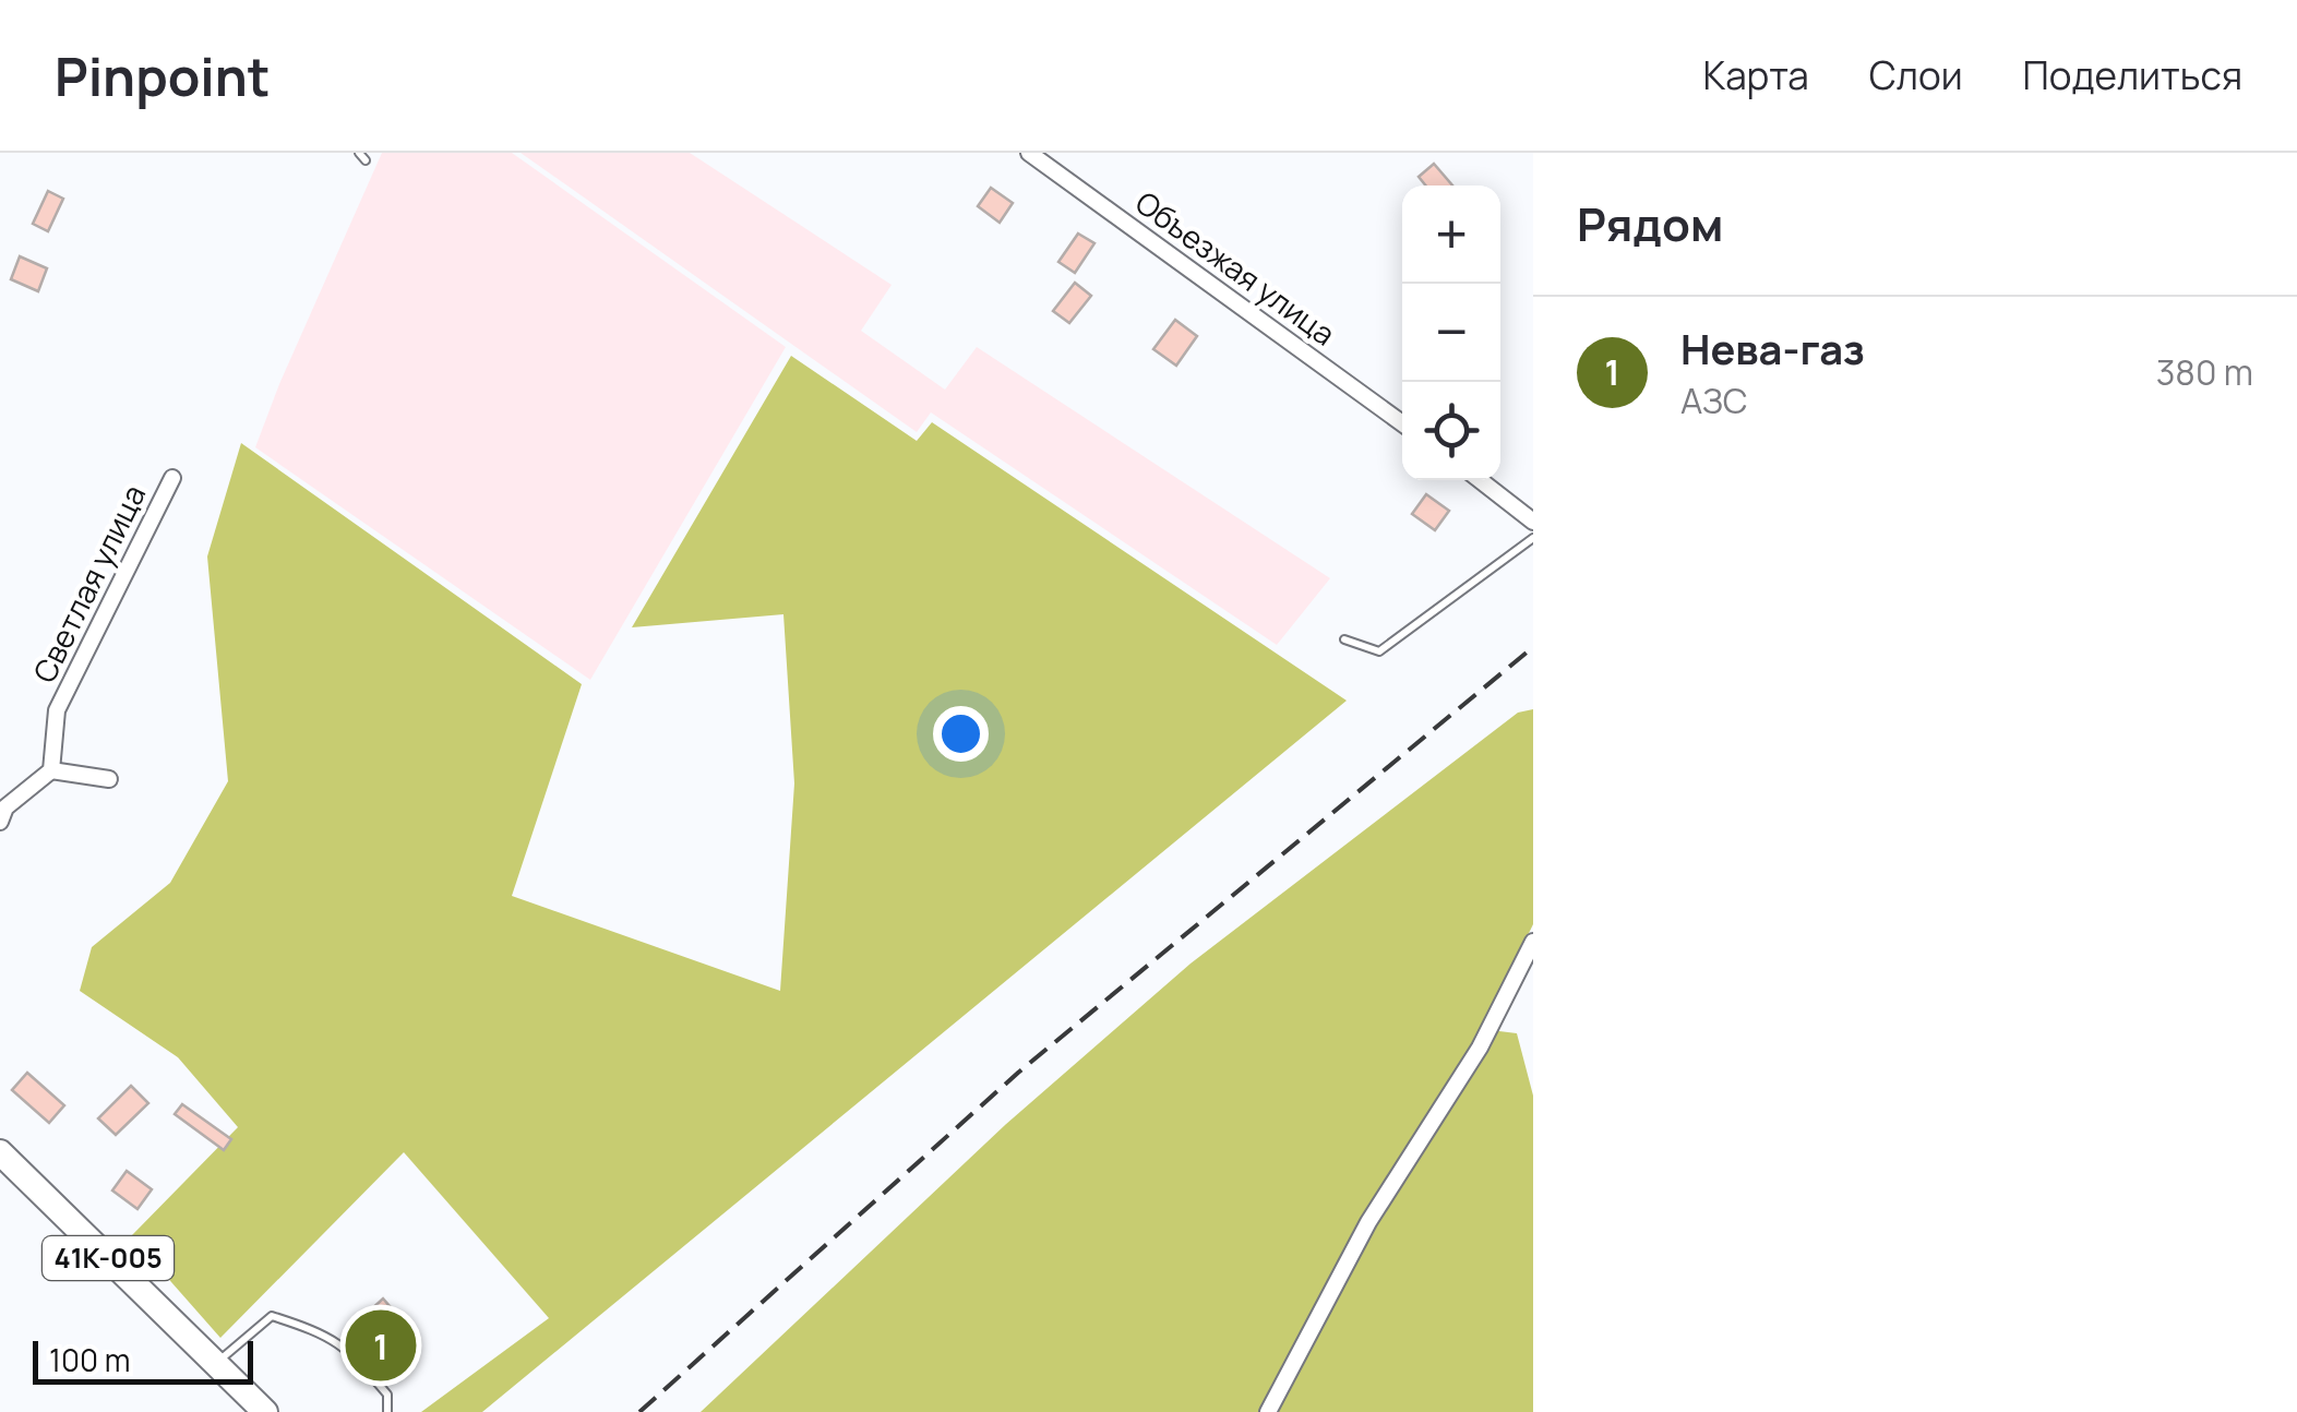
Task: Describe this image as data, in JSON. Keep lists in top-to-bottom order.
{
  "streets": {
    "main road": ["41К-005"],
    "street": ["Объезжая улица", "Светлая улица"]
  },
  "scale_bar": "100 m",
  "page": {
    "header": "Pinpoint",
    "nav": ["Карта", "Слои", "Поделиться"],
    "heading": "Рядом",
    "map_buttons": ["+", "−"],
    "list": [
      {
        "mark": "1",
        "name": "Нева-газ",
        "note": "АЗС",
        "value": "380 m"
      }
    ],
    "pins": "1",
    "scale": "100 m"
  }
}
